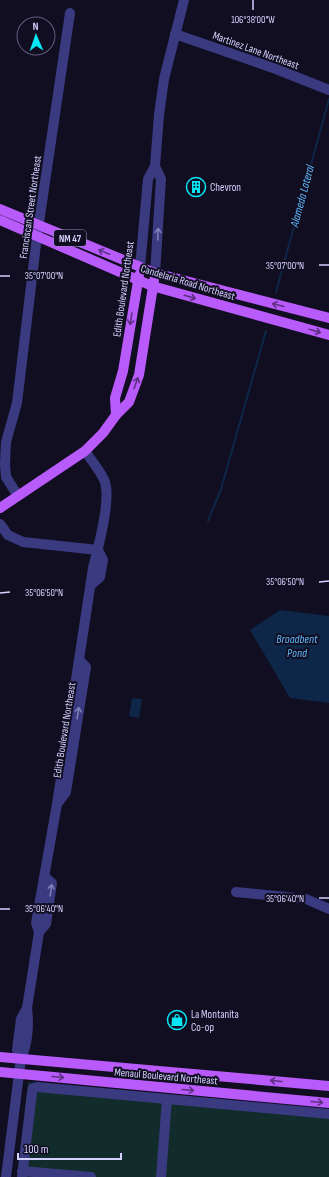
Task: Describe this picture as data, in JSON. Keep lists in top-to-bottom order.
{
  "streets": {
    "main road": [
      "NM 47",
      "Candelaria Road Northeast",
      "Edith Boulevard Northeast",
      "Menaul Boulevard Northeast"
    ],
    "street": ["Martinez Lane Northeast", "Franciscan Street Northeast"]
  },
  "crossings": [
    ["Martinez Lane Northeast", "Edith Boulevard Northeast"],
    ["Franciscan Street Northeast", "Candelaria Road Northeast"],
    ["Candelaria Road Northeast", "Edith Boulevard Northeast"],
    ["Edith Boulevard Northeast", "Menaul Boulevard Northeast"]
  ],
  "water": ["Alameda Lateral", "Broadbent Pond"],
  "places": {
    "building": ["Chevron"],
    "shop": ["La Montanita Co-op"]
  },
  "scale_bar": "100 m",
  "north": "top",
  "coordinates": [
    "106°38'00\"W",
    "35°07'00\"N",
    "35°06'50\"N",
    "35°06'40\"N"
  ]
}
